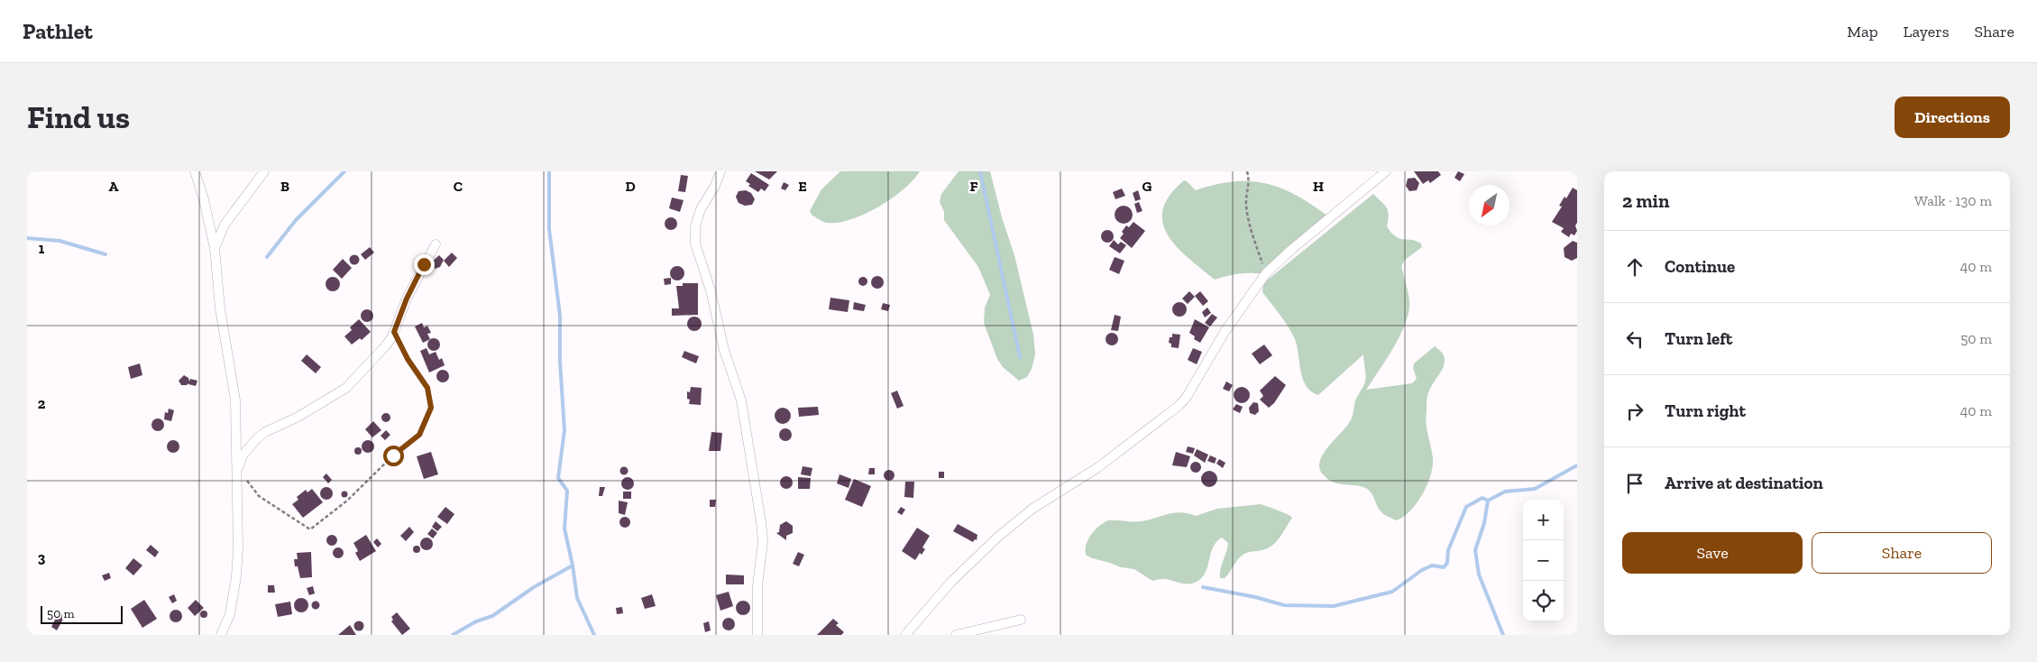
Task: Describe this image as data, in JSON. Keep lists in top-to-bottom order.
{
  "scale_bar": "50 m",
  "north": "bottom left",
  "page": {
    "header": "Pathlet",
    "nav": ["Map", "Layers", "Share"],
    "buttons": [
      "Directions",
      ["Save", "Share"]
    ],
    "title": "Find us",
    "heading": ["2 min", "Walk · 130 m"],
    "list": [
      ["Continue", "40 m"],
      ["Turn left", "50 m"],
      ["Turn right", "40 m"],
      "Arrive at destination"
    ],
    "map_buttons": ["+", "−"],
    "scale": "50 m"
  },
  "grid": {
    "columns": [
      "A",
      "B",
      "C",
      "D",
      "E",
      "F",
      "G",
      "H"
    ],
    "rows": ["1", "2", "3"]
  }
}
